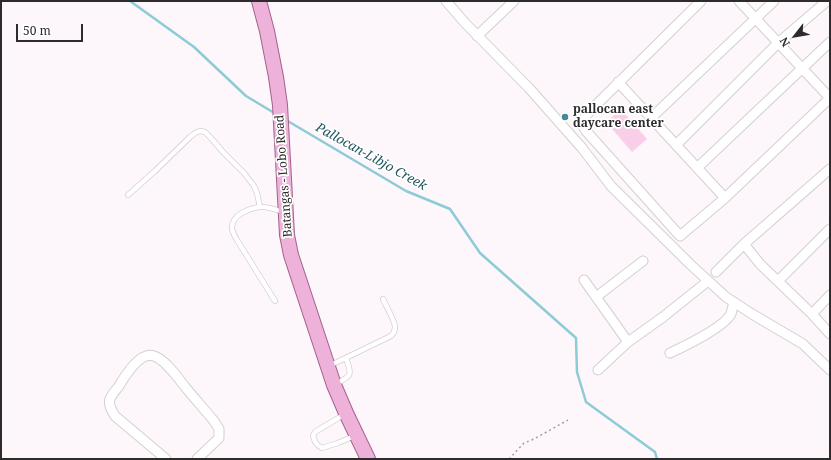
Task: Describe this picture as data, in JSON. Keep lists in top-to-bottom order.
{
  "streets": {
    "main road": ["Batangas - Lobo Road"]
  },
  "water": ["Pallocan-Libjo Creek"],
  "places": ["pallocan east daycare center"],
  "scale_bar": "50 m",
  "north": "bottom left"
}
